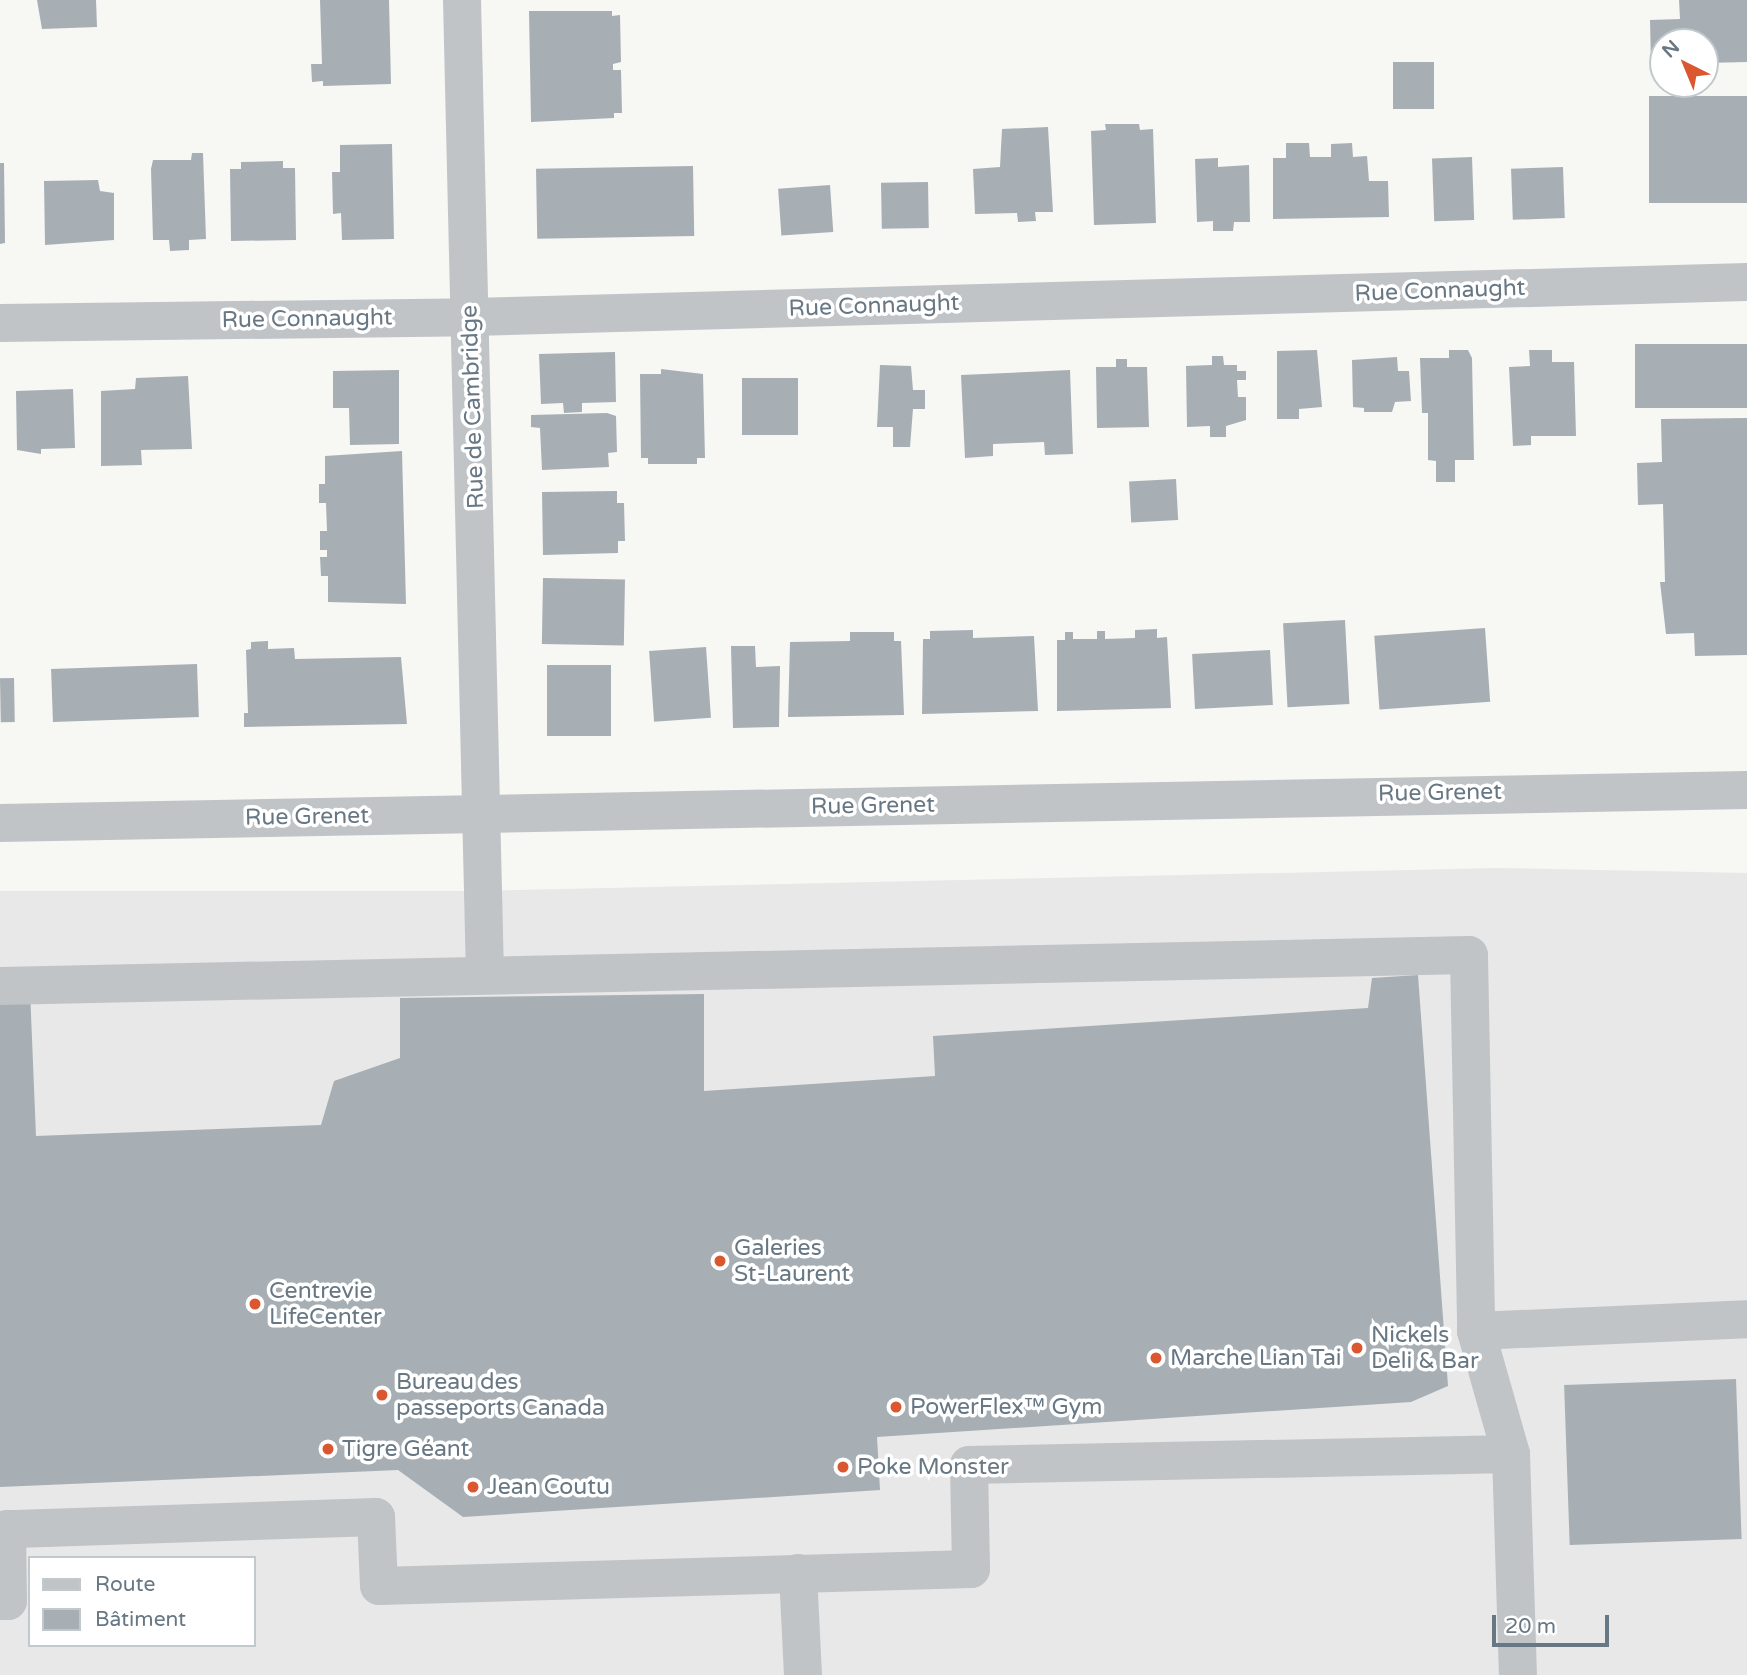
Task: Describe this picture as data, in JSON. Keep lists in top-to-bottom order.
{
  "streets": {
    "street": ["Rue Connaught", "Rue de Cambridge", "Rue Grenet"]
  },
  "crossings": [
    ["Rue Connaught", "Rue de Cambridge"],
    ["Rue de Cambridge", "Rue Grenet"]
  ],
  "places": [
    "Galeries St-Laurent",
    "Centrevie LifeCenter",
    "Nickels Deli & Bar",
    "Marche Lian Tai",
    "Bureau des passeports Canada",
    "PowerFlex™ Gym",
    "Tigre Géant",
    "Poke Monster",
    "Jean Coutu"
  ],
  "legend": ["Route", "Bâtiment"],
  "scale_bar": "20 m",
  "north": "top left"
}
